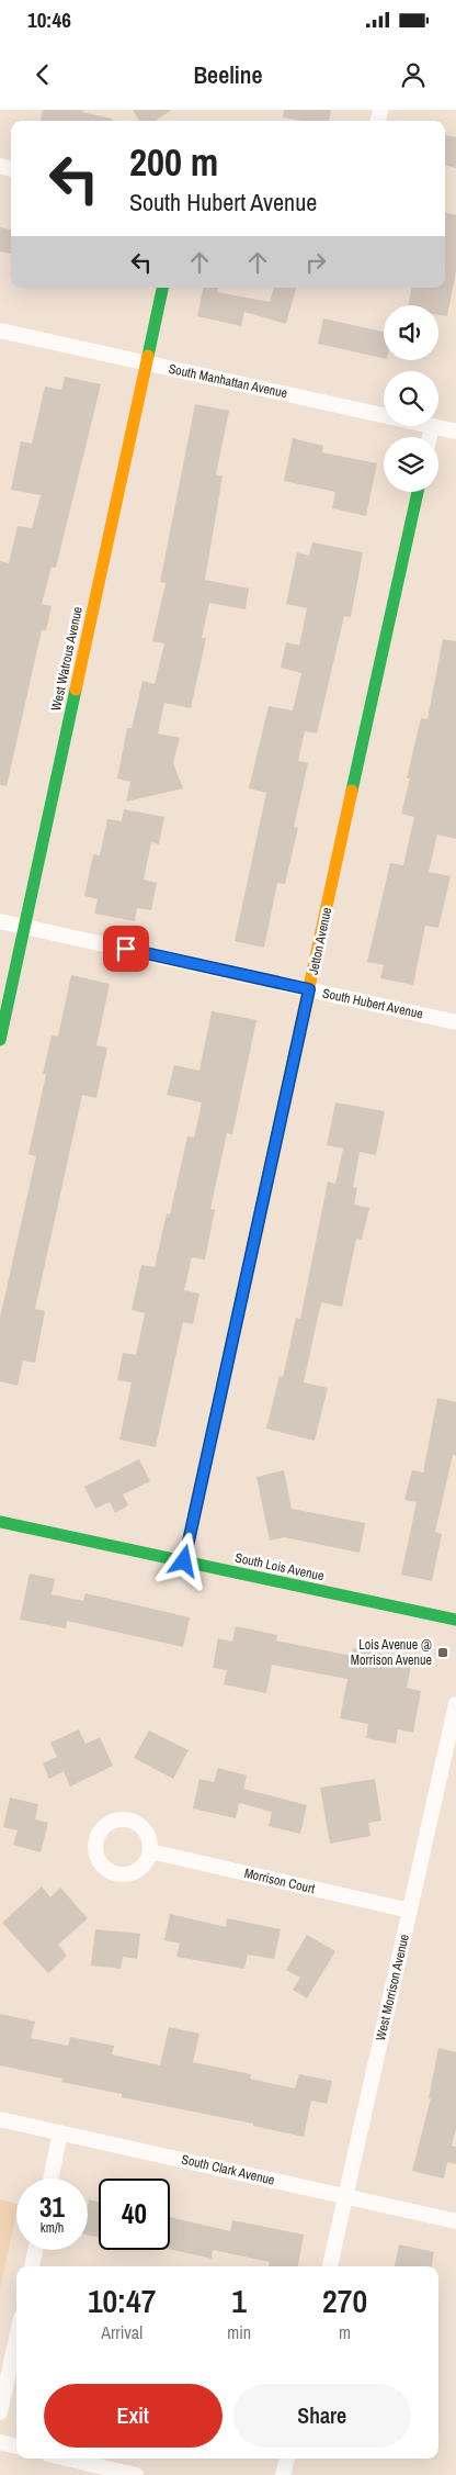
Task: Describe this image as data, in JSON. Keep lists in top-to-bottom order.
{
  "streets": {
    "street": [
      "South Manhattan Avenue",
      "West Watrous Avenue",
      "Jetton Avenue",
      "South Hubert Avenue",
      "South Lois Avenue",
      "Morrison Court",
      "West Morrison Avenue",
      "South Clark Avenue"
    ]
  },
  "crossings": [
    ["South Manhattan Avenue", "West Watrous Avenue"],
    ["West Watrous Avenue", "South Hubert Avenue"],
    ["Jetton Avenue", "South Hubert Avenue"],
    ["Jetton Avenue", "South Lois Avenue"],
    ["Morrison Court", "West Morrison Avenue"],
    ["West Morrison Avenue", "South Clark Avenue"]
  ],
  "places": {
    "transit": ["Lois Avenue @ Morrison Avenue"]
  },
  "page": {
    "status": "10:46",
    "header": "Beeline",
    "turn": ["200 m", "South Hubert Avenue"],
    "speed": "31 km/h",
    "limit": "40",
    "eta": [
      "10:47",
      "Arrival",
      "1",
      "min",
      "270",
      "m"
    ],
    "buttons": ["Exit", "Share"]
  }
}
